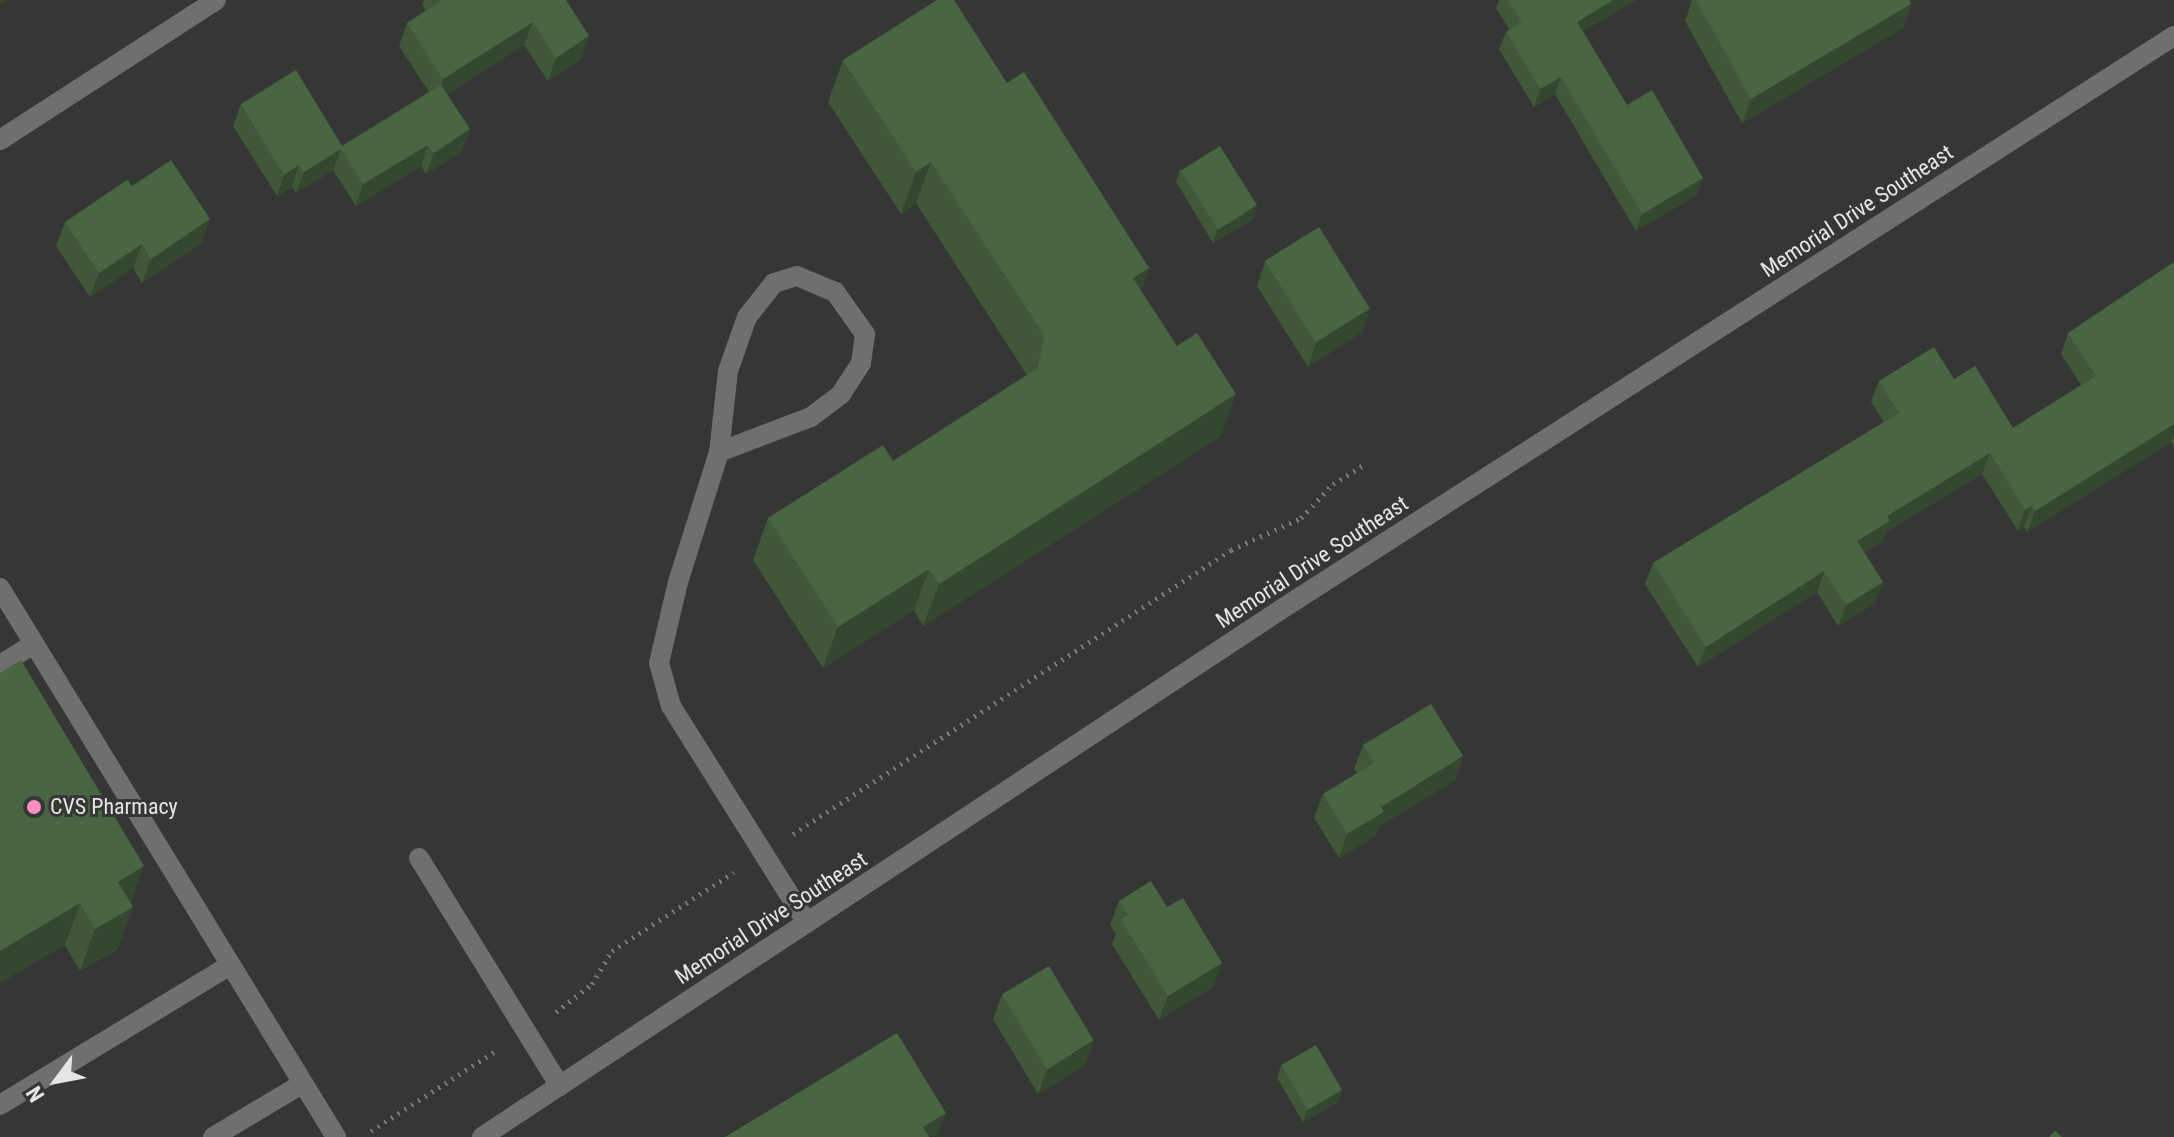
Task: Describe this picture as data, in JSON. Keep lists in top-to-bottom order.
{
  "streets": {
    "street": ["Memorial Drive Southeast"]
  },
  "places": ["CVS Pharmacy"],
  "north": "bottom left"
}
